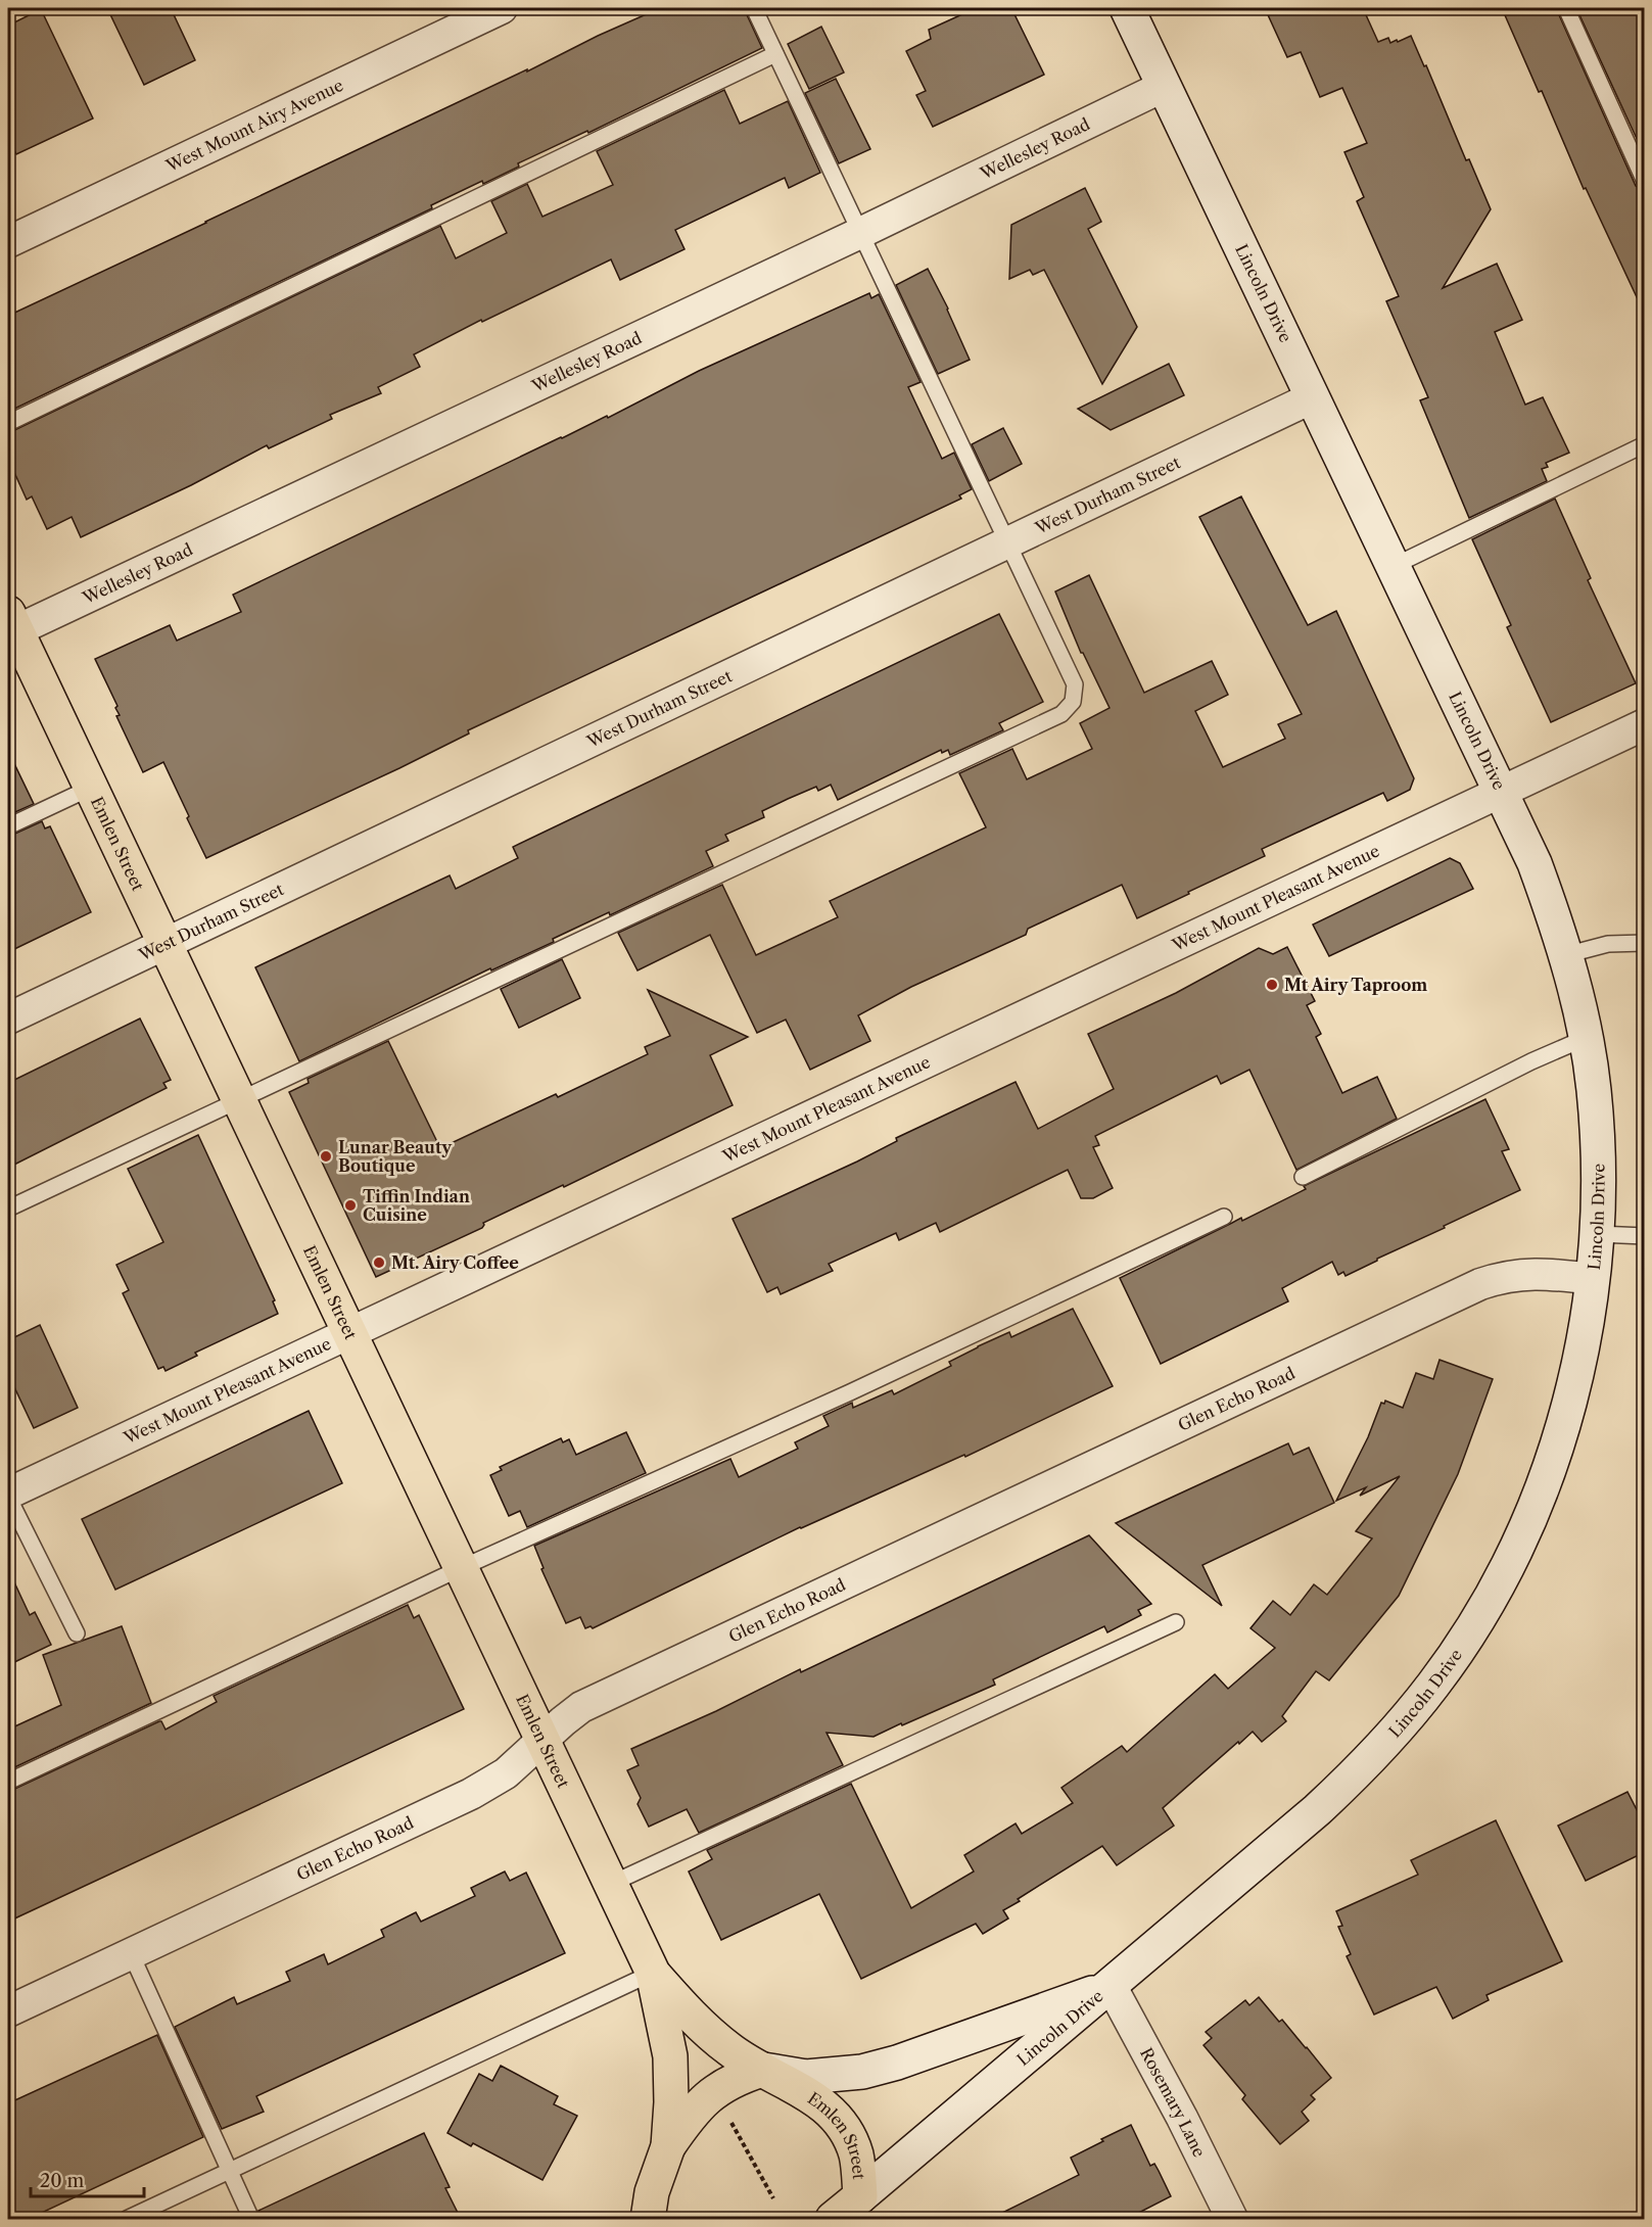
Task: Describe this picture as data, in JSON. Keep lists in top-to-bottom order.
{
  "streets": {
    "main road": ["Lincoln Drive", "Emlen Street"],
    "street": [
      "West Mount Airy Avenue",
      "Wellesley Road",
      "West Durham Street",
      "West Mount Pleasant Avenue",
      "Glen Echo Road",
      "Rosemary Lane"
    ]
  },
  "crossings": [
    ["Wellesley Road", "Lincoln Drive"],
    ["Wellesley Road", "Emlen Street"],
    ["Lincoln Drive", "West Durham Street"],
    ["Lincoln Drive", "Emlen Street"],
    ["Lincoln Drive", "West Mount Pleasant Avenue"],
    ["Lincoln Drive", "Glen Echo Road"],
    ["Lincoln Drive", "Rosemary Lane"],
    ["West Durham Street", "Emlen Street"],
    ["Emlen Street", "West Mount Pleasant Avenue"],
    ["Emlen Street", "Glen Echo Road"]
  ],
  "places": [
    "Mt Airy Taproom",
    "Lunar Beauty Boutique",
    "Tiffin Indian Cuisine",
    "Mt. Airy Coffee"
  ],
  "scale_bar": "20 m"
}
